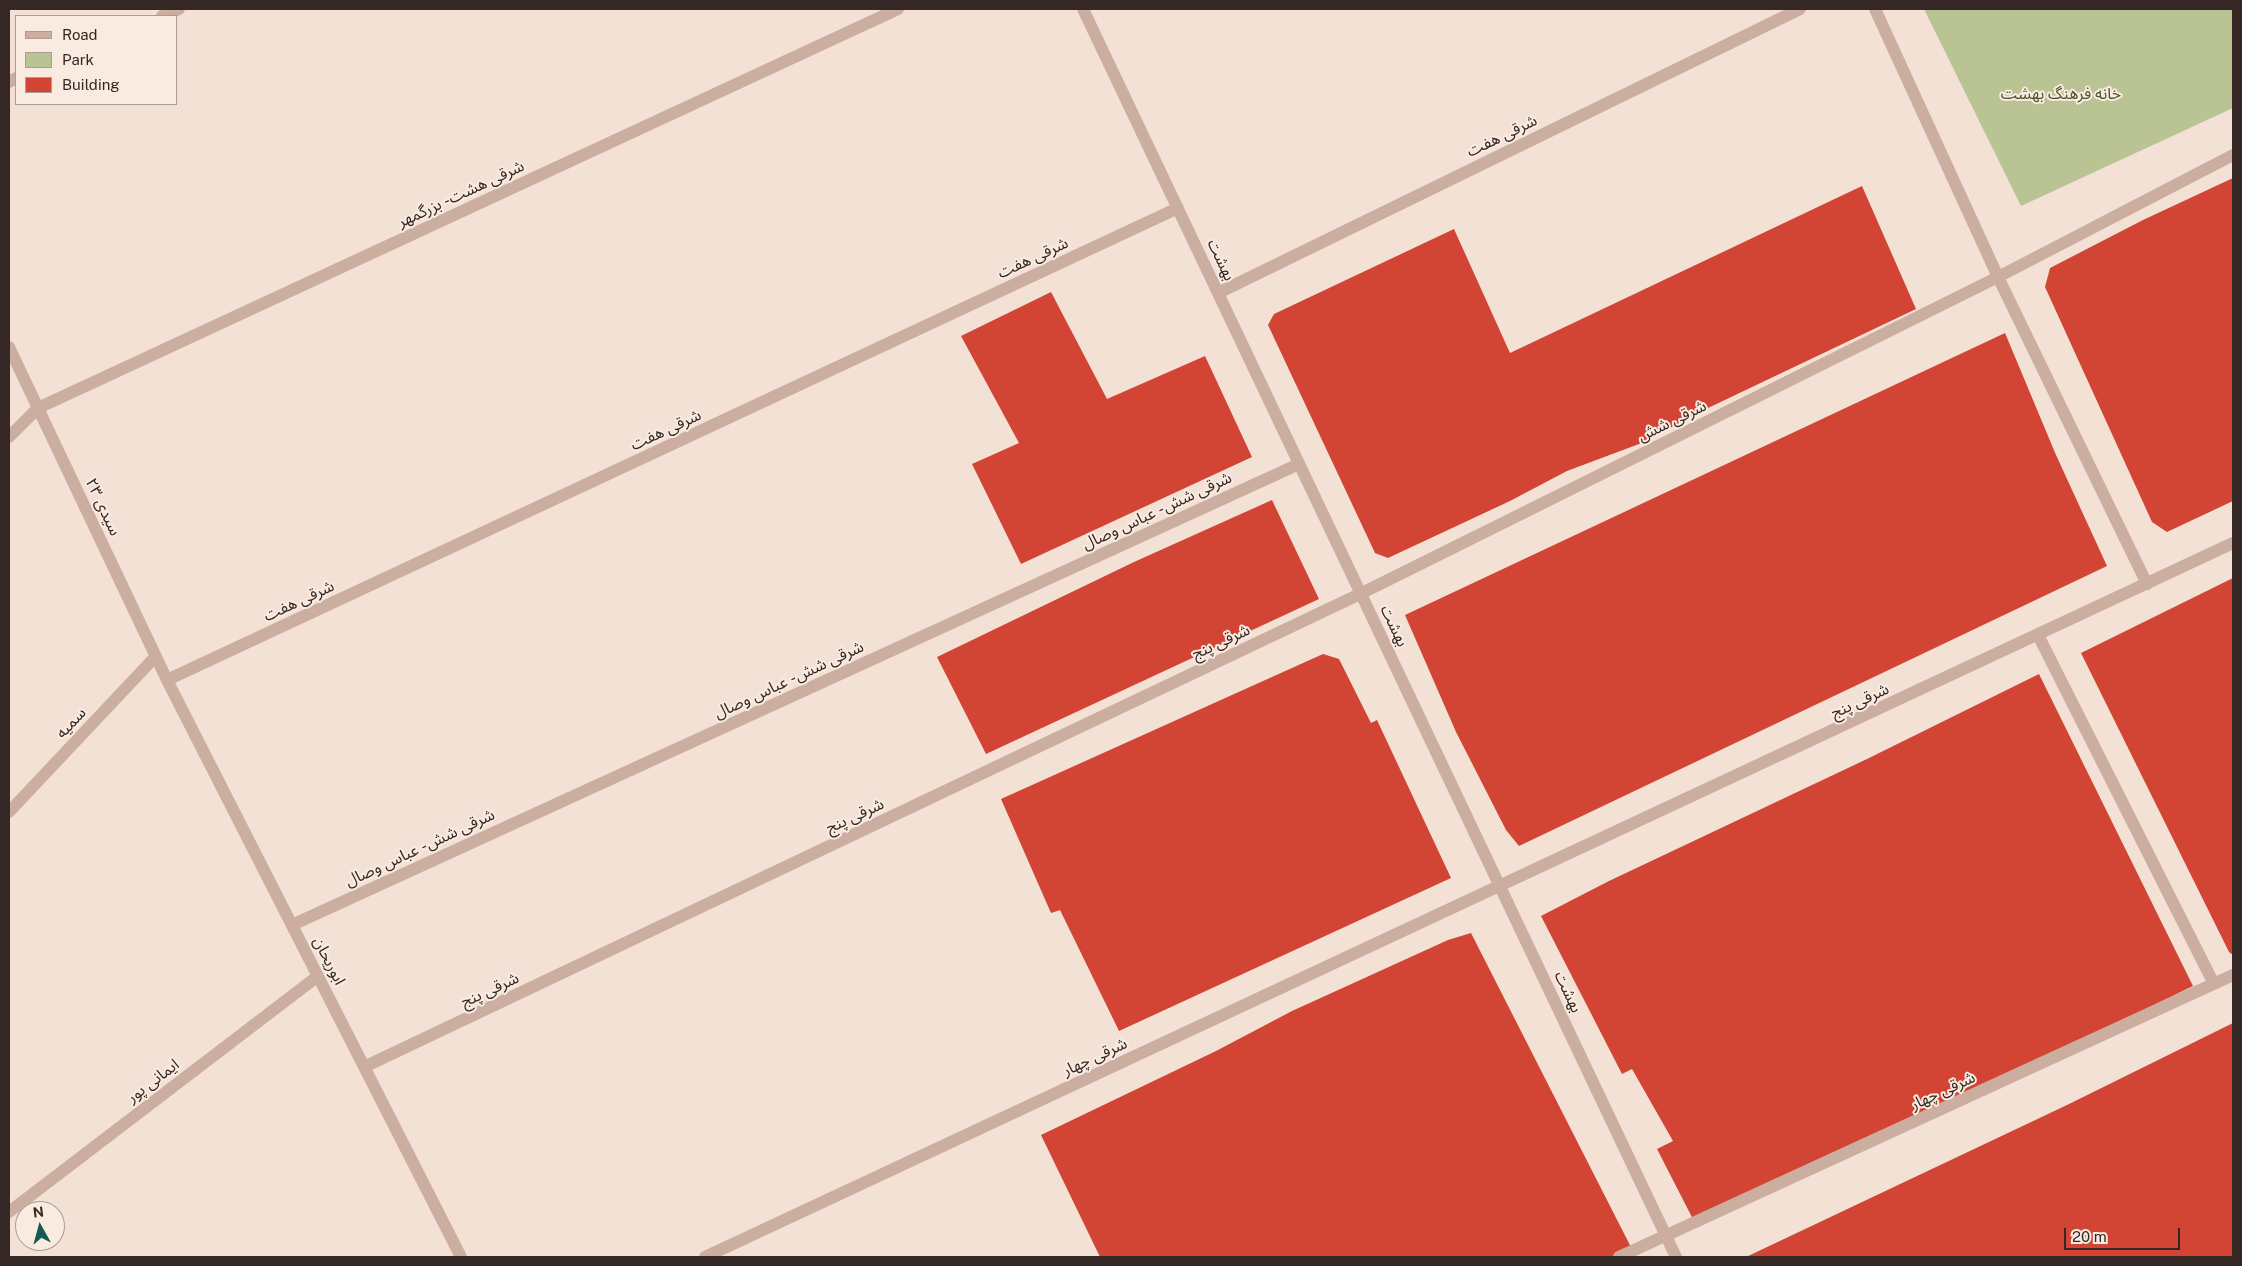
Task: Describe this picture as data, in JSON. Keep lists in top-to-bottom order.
{
  "streets": {
    "street": [
      "شرقی هفت",
      "شرقی هشت- بزرگمهر",
      "بهشت",
      "شرقی شش",
      "سیدی ۲۳",
      "شرقی شش- عباس وصال",
      "شرقی پنج",
      "سمیه",
      "ابوریحان",
      "شرقی چهار",
      "ایمانی پور"
    ]
  },
  "crossings": [
    ["شرقی هفت", "بهشت"],
    ["شرقی هفت", "سیدی ۲۳"],
    ["شرقی هفت", "ابوریحان"],
    ["شرقی هشت- بزرگمهر", "سیدی ۲۳"],
    ["بهشت", "شرقی شش"],
    ["بهشت", "شرقی شش- عباس وصال"],
    ["بهشت", "شرقی پنج"],
    ["بهشت", "شرقی چهار"],
    ["شرقی شش", "شرقی پنج"],
    ["سیدی ۲۳", "سمیه"],
    ["سیدی ۲۳", "ابوریحان"],
    ["شرقی شش- عباس وصال", "ابوریحان"],
    ["شرقی پنج", "ابوریحان"],
    ["شرقی پنج", "شرقی چهار"],
    ["ابوریحان", "ایمانی پور"]
  ],
  "parks": ["خانه فرهنگ بهشت"],
  "legend": ["Road", "Park", "Building"],
  "scale_bar": "20 m",
  "north": "top"
}
